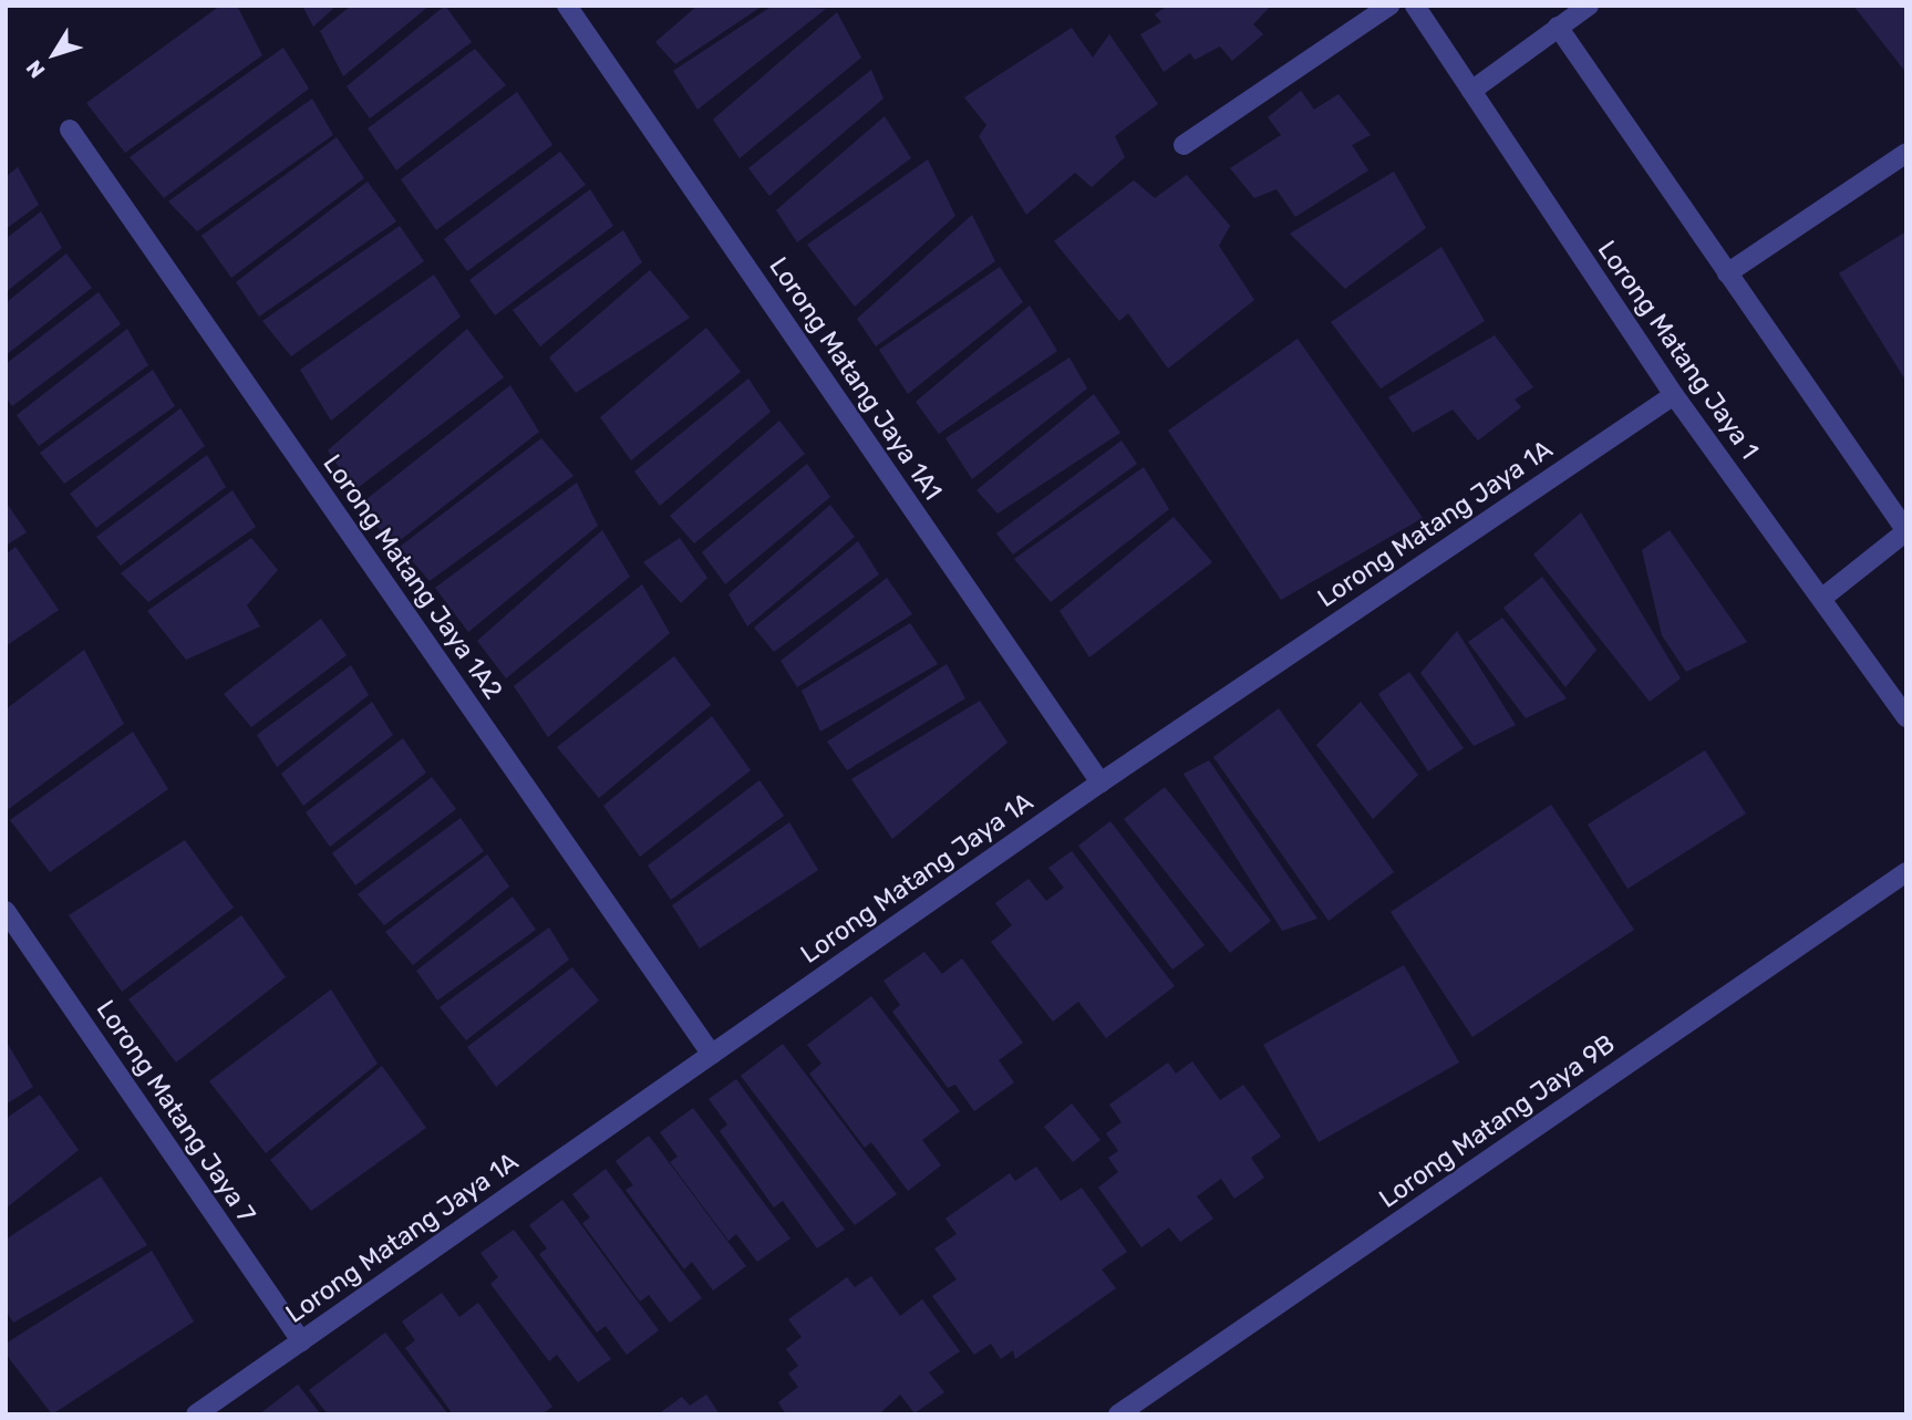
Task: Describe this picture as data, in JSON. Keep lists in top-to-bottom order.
{
  "streets": {
    "street": [
      "Lorong Matang Jaya 1",
      "Lorong Matang Jaya 1A1",
      "Lorong Matang Jaya 1A",
      "Lorong Matang Jaya 1A2",
      "Lorong Matang Jaya 7",
      "Lorong Matang Jaya 9B"
    ]
  },
  "crossings": [
    ["Lorong Matang Jaya 1", "Lorong Matang Jaya 1A"],
    ["Lorong Matang Jaya 1A1", "Lorong Matang Jaya 1A"],
    ["Lorong Matang Jaya 1A", "Lorong Matang Jaya 1A2"],
    ["Lorong Matang Jaya 1A", "Lorong Matang Jaya 7"]
  ],
  "north": "bottom left"
}
